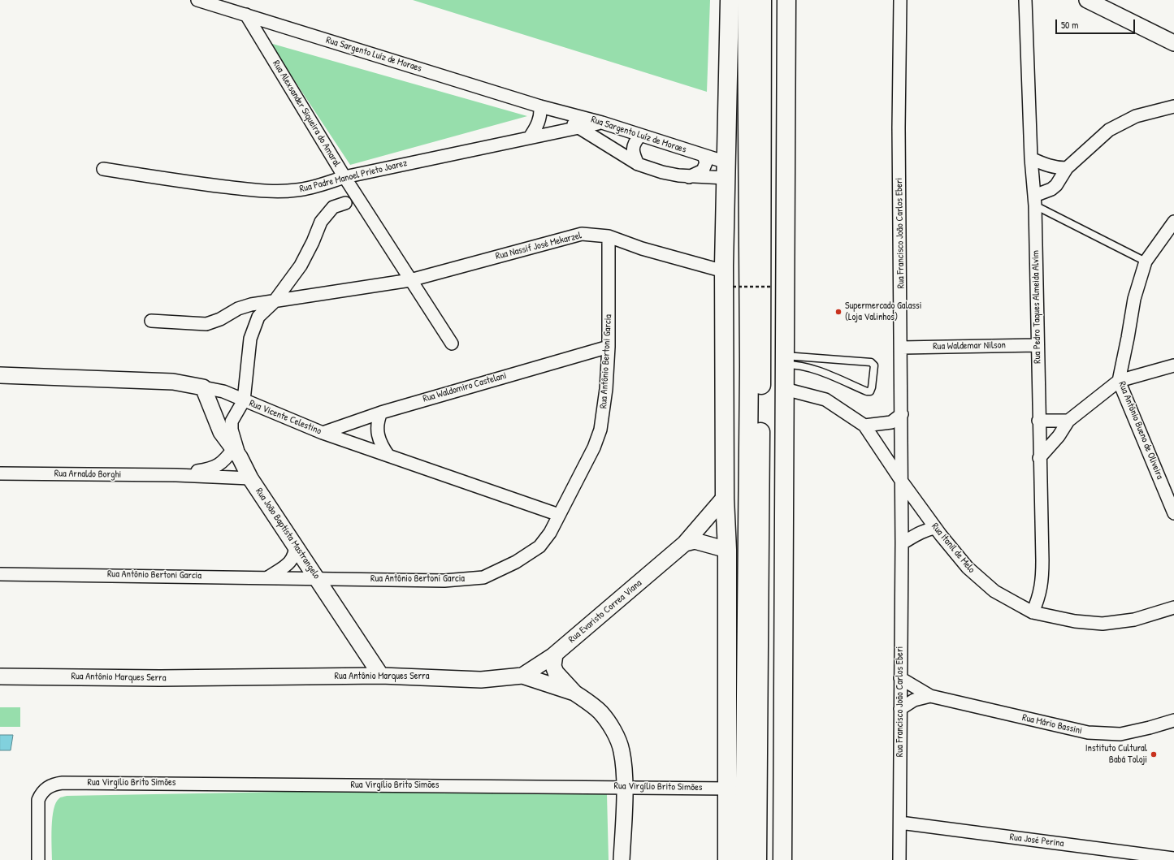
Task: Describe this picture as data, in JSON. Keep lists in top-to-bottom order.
{
  "streets": {
    "street": [
      "Rua Sargento Luíz de Moraes",
      "Rua Alexsander Siqueira do Amaral",
      "Rua Padre Manoel Prieto Joarez",
      "Rua Francisco João Carlos Eberi",
      "Rua Nassif José Mekarzel",
      "Rua Pedro Taques Almeida Alvim",
      "Rua Waldemar Nilson",
      "Rua Antônio Bertoni Garcia",
      "Rua Waldomiro Castelani",
      "Rua Vicente Celestino",
      "Rua Antônio Bueno de Oliveira",
      "Rua Arnaldo Borghi",
      "Rua João Baptista Mastrangelo",
      "Rua Itanil de Melo",
      "Rua Evaristo Correa Viana",
      "Rua Antônio Marques Serra",
      "Rua Mário Bassini",
      "Rua Virgílio Brito Simões",
      "Rua José Perina"
    ]
  },
  "crossings": [
    ["Rua Sargento Luíz de Moraes", "Rua Alexsander Siqueira do Amaral"],
    ["Rua Sargento Luíz de Moraes", "Rua Padre Manoel Prieto Joarez"],
    ["Rua Alexsander Siqueira do Amaral", "Rua Padre Manoel Prieto Joarez"],
    ["Rua Alexsander Siqueira do Amaral", "Rua Nassif José Mekarzel"],
    ["Rua Francisco João Carlos Eberi", "Rua Waldemar Nilson"],
    ["Rua Francisco João Carlos Eberi", "Rua Itanil de Melo"],
    ["Rua Francisco João Carlos Eberi", "Rua Mário Bassini"],
    ["Rua Francisco João Carlos Eberi", "Rua José Perina"],
    ["Rua Nassif José Mekarzel", "Rua Antônio Bertoni Garcia"],
    ["Rua Pedro Taques Almeida Alvim", "Rua Waldemar Nilson"],
    ["Rua Pedro Taques Almeida Alvim", "Rua Itanil de Melo"],
    ["Rua Antônio Bertoni Garcia", "Rua Waldomiro Castelani"],
    ["Rua Antônio Bertoni Garcia", "Rua Vicente Celestino"],
    ["Rua Antônio Bertoni Garcia", "Rua João Baptista Mastrangelo"],
    ["Rua Waldomiro Castelani", "Rua Vicente Celestino"],
    ["Rua Vicente Celestino", "Rua João Baptista Mastrangelo"],
    ["Rua Arnaldo Borghi", "Rua João Baptista Mastrangelo"],
    ["Rua João Baptista Mastrangelo", "Rua Antônio Marques Serra"],
    ["Rua Evaristo Correa Viana", "Rua Antônio Marques Serra"],
    ["Rua Antônio Marques Serra", "Rua Virgílio Brito Simões"]
  ],
  "places": ["Supermercado Galassi (Loja Valinhos)", "Instituto Cultural Babá Toloji"],
  "scale_bar": "50 m"
}
